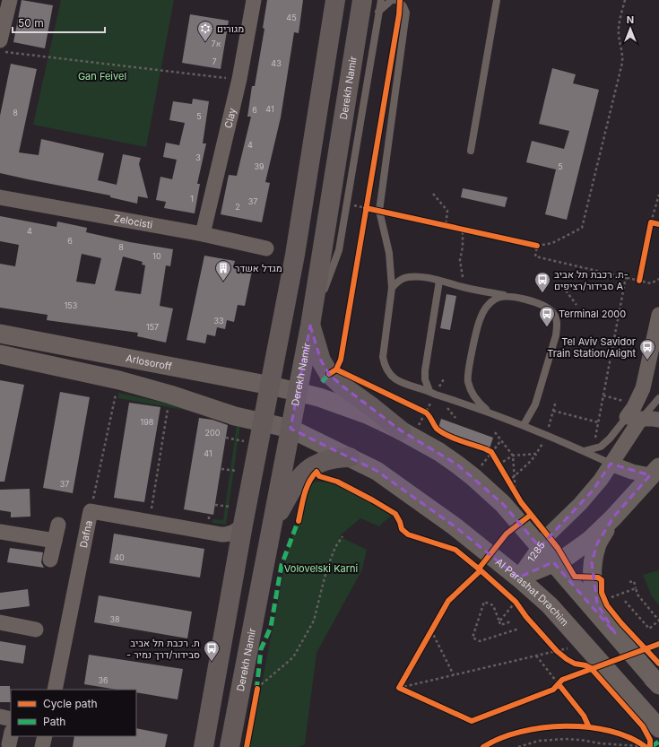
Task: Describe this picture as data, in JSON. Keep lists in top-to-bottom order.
{
  "streets": {
    "main road": ["Derekh Namir"],
    "street": [
      "Clay",
      "Zelocisti",
      "Arlosoroff",
      "Dafna",
      "1285",
      "Al Parashat Drachim"
    ]
  },
  "crossings": [
    ["Derekh Namir", "Arlosoroff"],
    ["Derekh Namir", "Al Parashat Drachim"],
    ["Clay", "Zelocisti"],
    ["1285", "Al Parashat Drachim"]
  ],
  "parks": ["Gan Feivel", "Volovelski Karni"],
  "places": {
    "synagogue": ["מגורים"],
    "building": ["מגדל אשדר"],
    "bus stop": [
      "ת. רכבת תל אביב- סבידור/רציפים A",
      "Terminal 2000",
      "Tel Aviv Savidor Train Station/Alight",
      "ת. רכבת תל אביב - סבידור/דרך נמיר"
    ]
  },
  "house_numbers": [
    "45",
    "7א",
    "7",
    "43",
    "41",
    "6",
    "8",
    "5",
    "4",
    "3",
    "39",
    "5",
    "1",
    "37",
    "2",
    "4",
    "6",
    "8",
    "10",
    "153",
    "33",
    "157",
    "198",
    "200",
    "41",
    "37",
    "40",
    "38",
    "36"
  ],
  "legend": ["Cycle path", "Path"],
  "scale_bar": "50 m",
  "north": "top"
}
